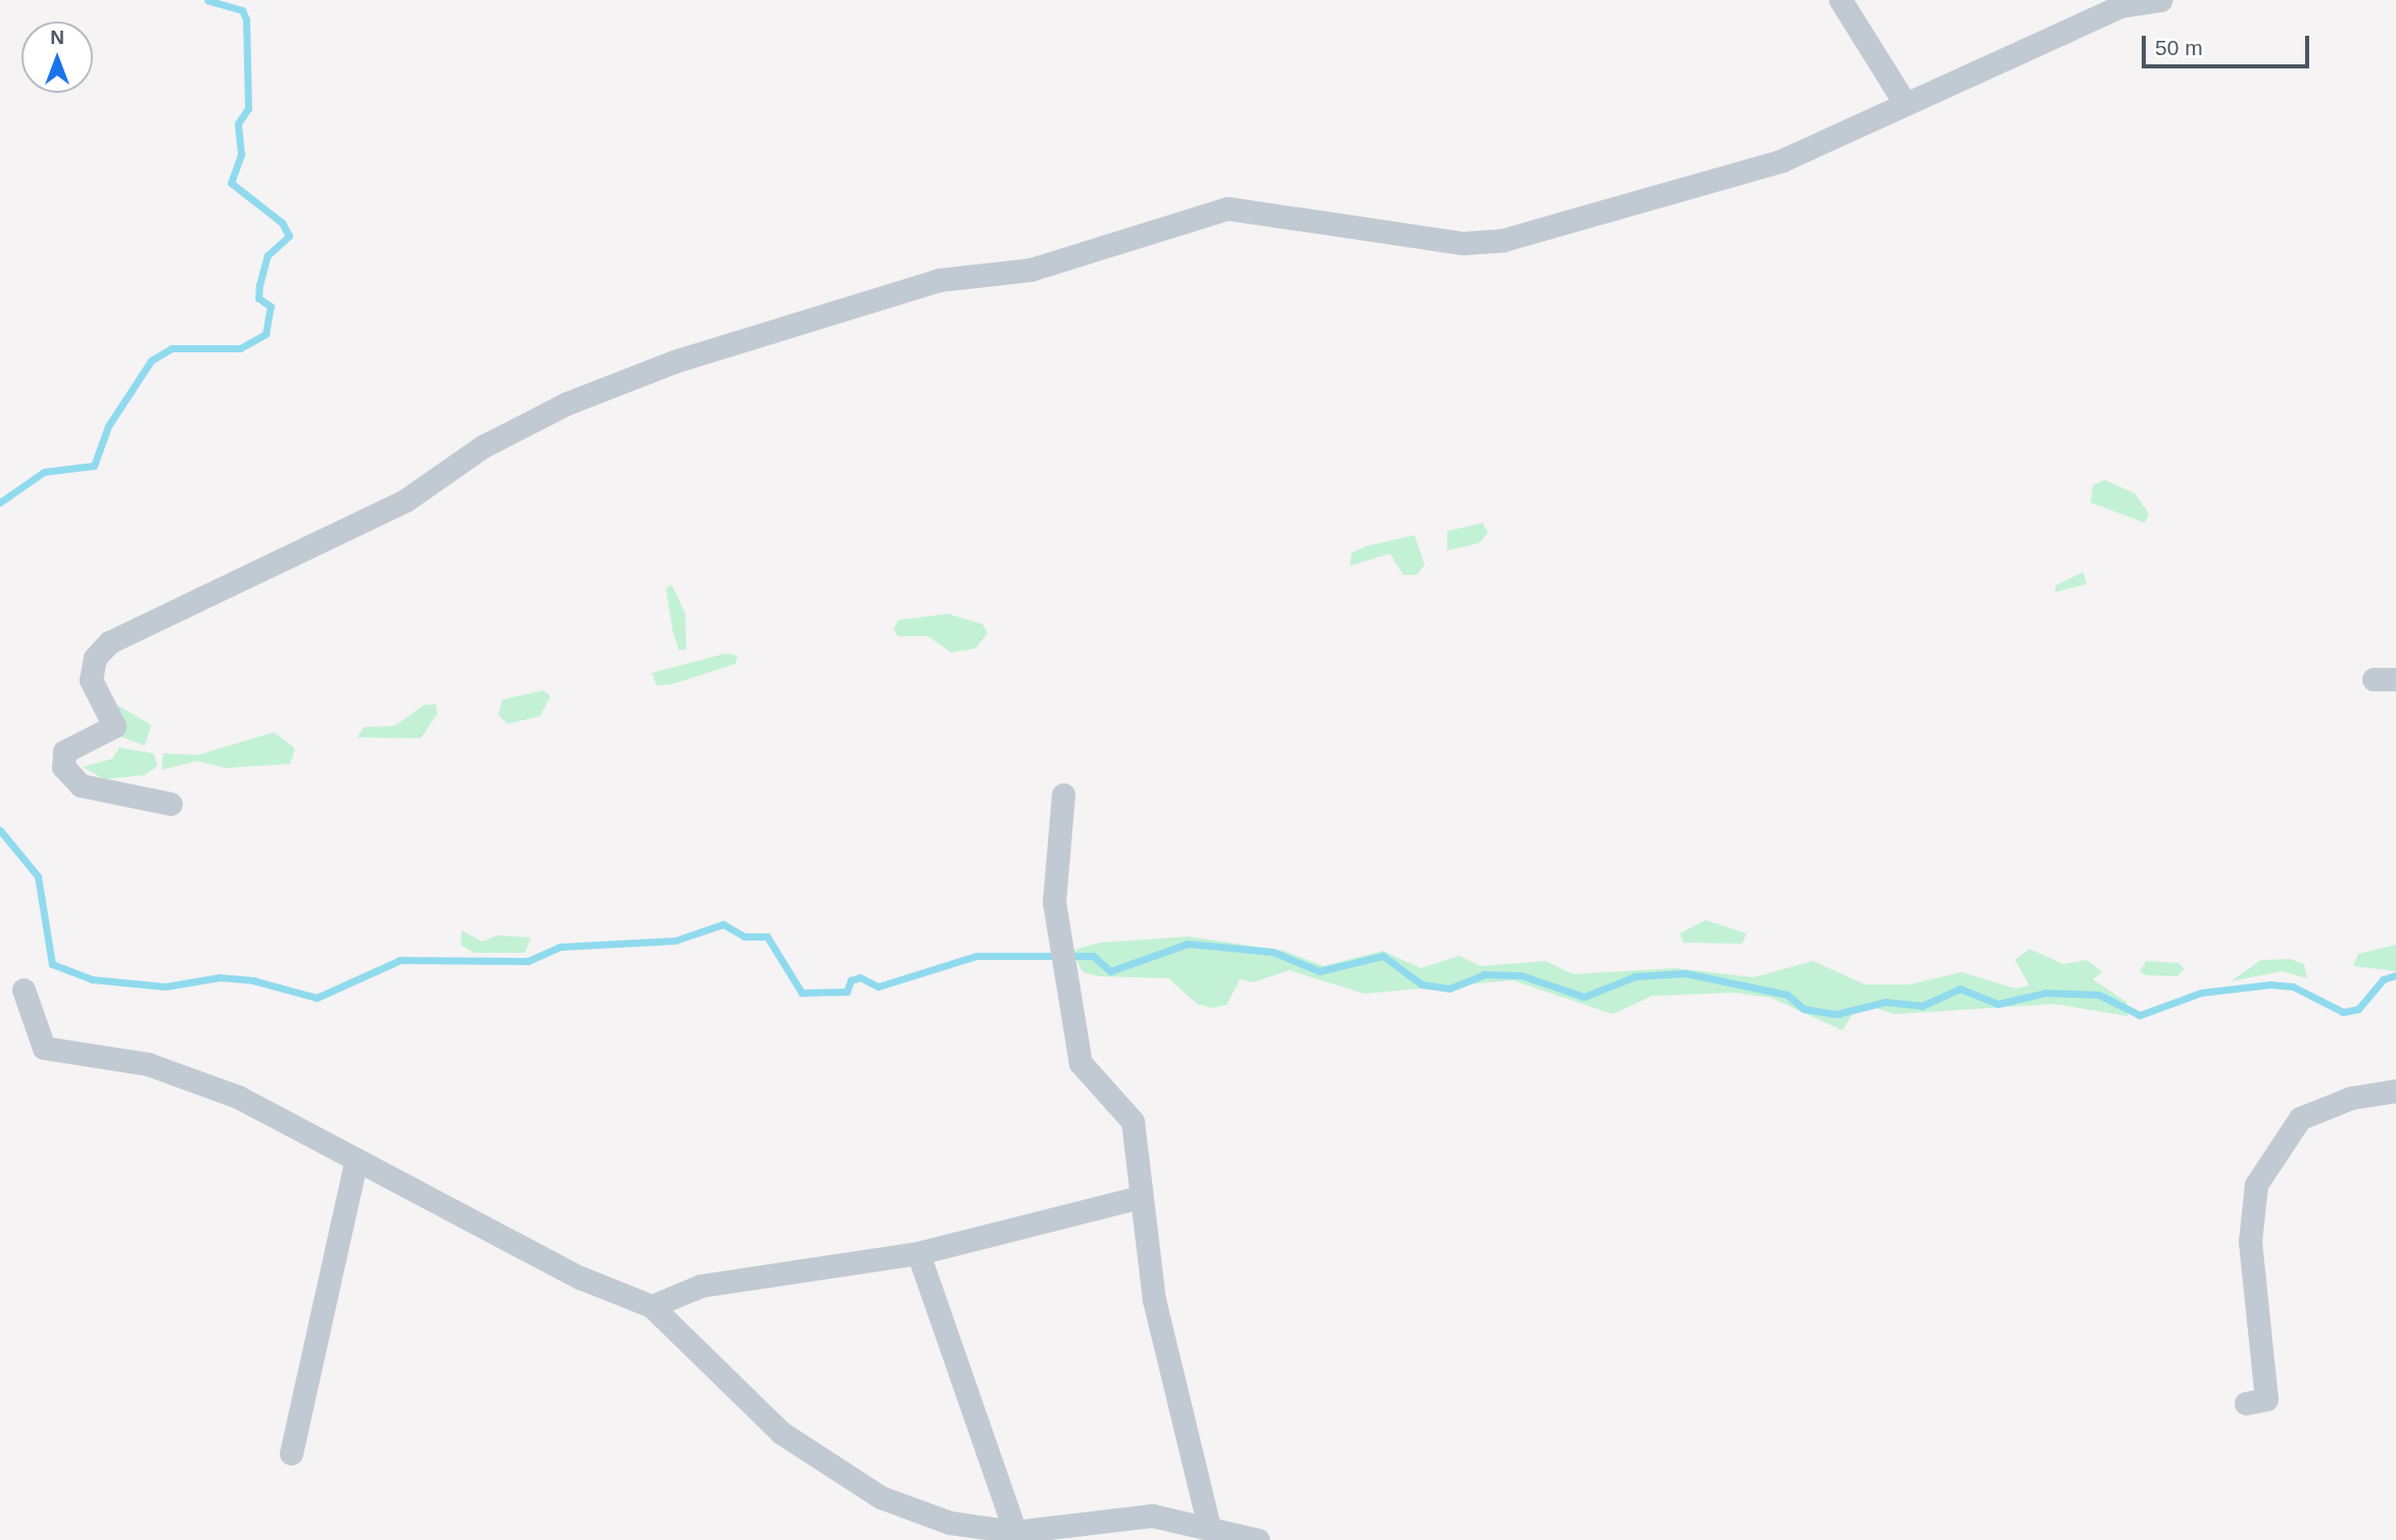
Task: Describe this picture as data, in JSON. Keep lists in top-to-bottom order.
{
  "scale_bar": "50 m",
  "north": "top"
}
